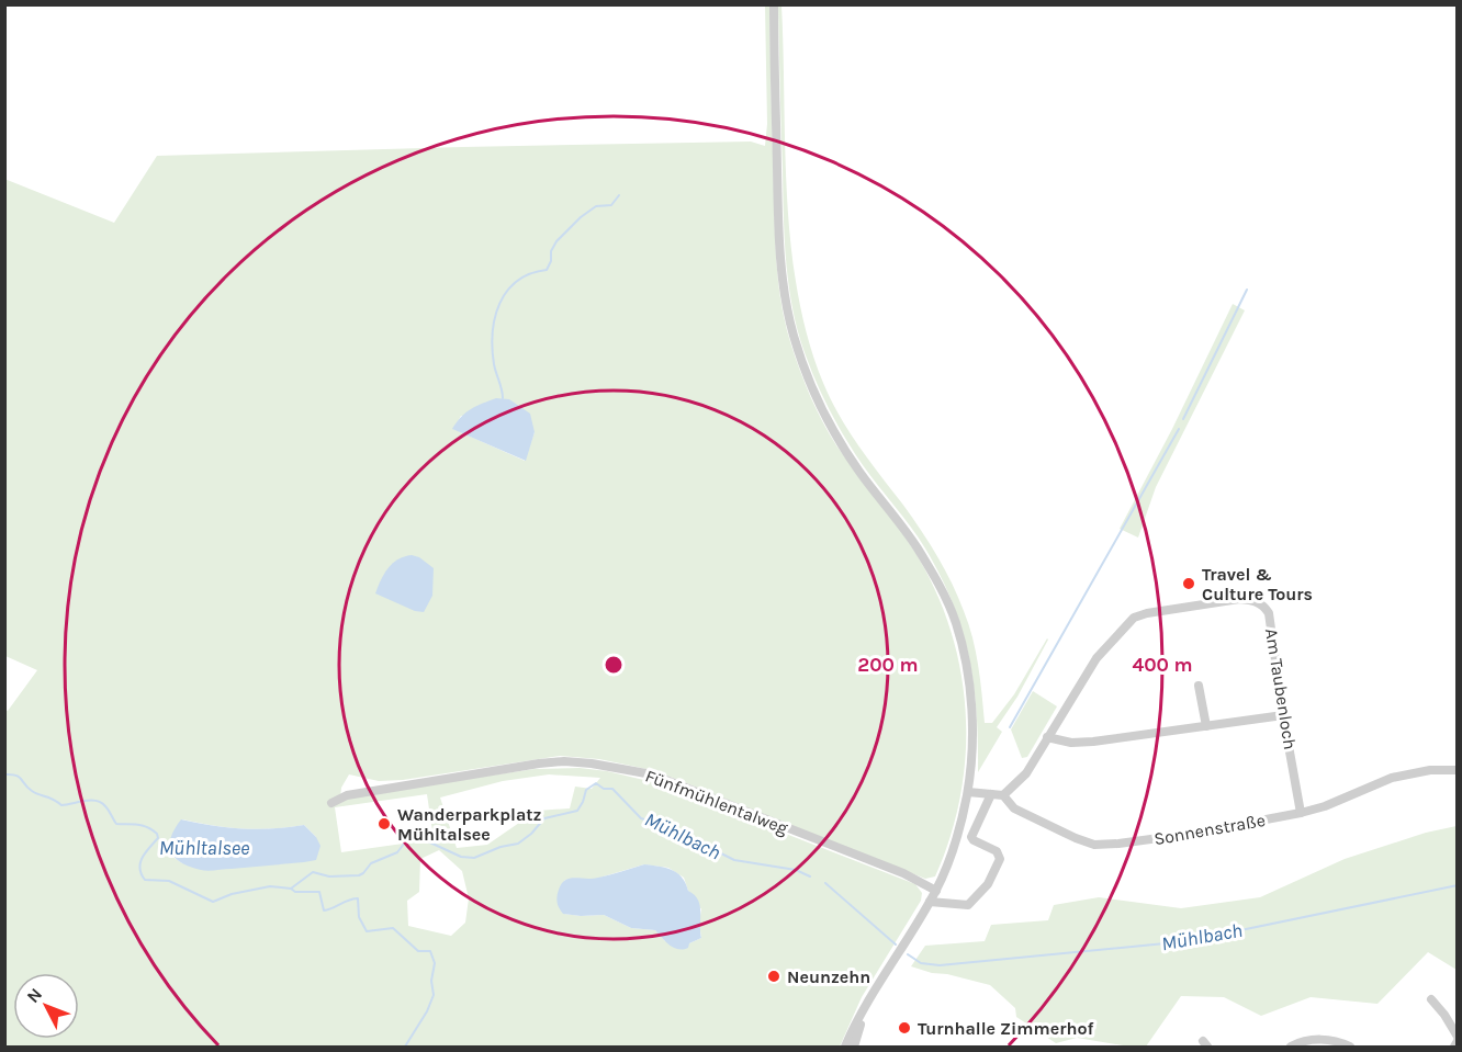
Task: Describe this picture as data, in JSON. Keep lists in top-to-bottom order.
{
  "streets": {
    "street": ["Am Taubenloch", "Fünfmühlentalweg", "Sonnenstraße"]
  },
  "crossings": [
    ["Am Taubenloch", "Sonnenstraße"]
  ],
  "water": ["Mühlbach", "Mühltalsee"],
  "places": [
    "Travel & Culture Tours",
    "Wanderparkplatz Mühltalsee",
    "Neunzehn",
    "Turnhalle Zimmerhof"
  ],
  "north": "top left",
  "rings": ["200 m", "400 m"]
}
